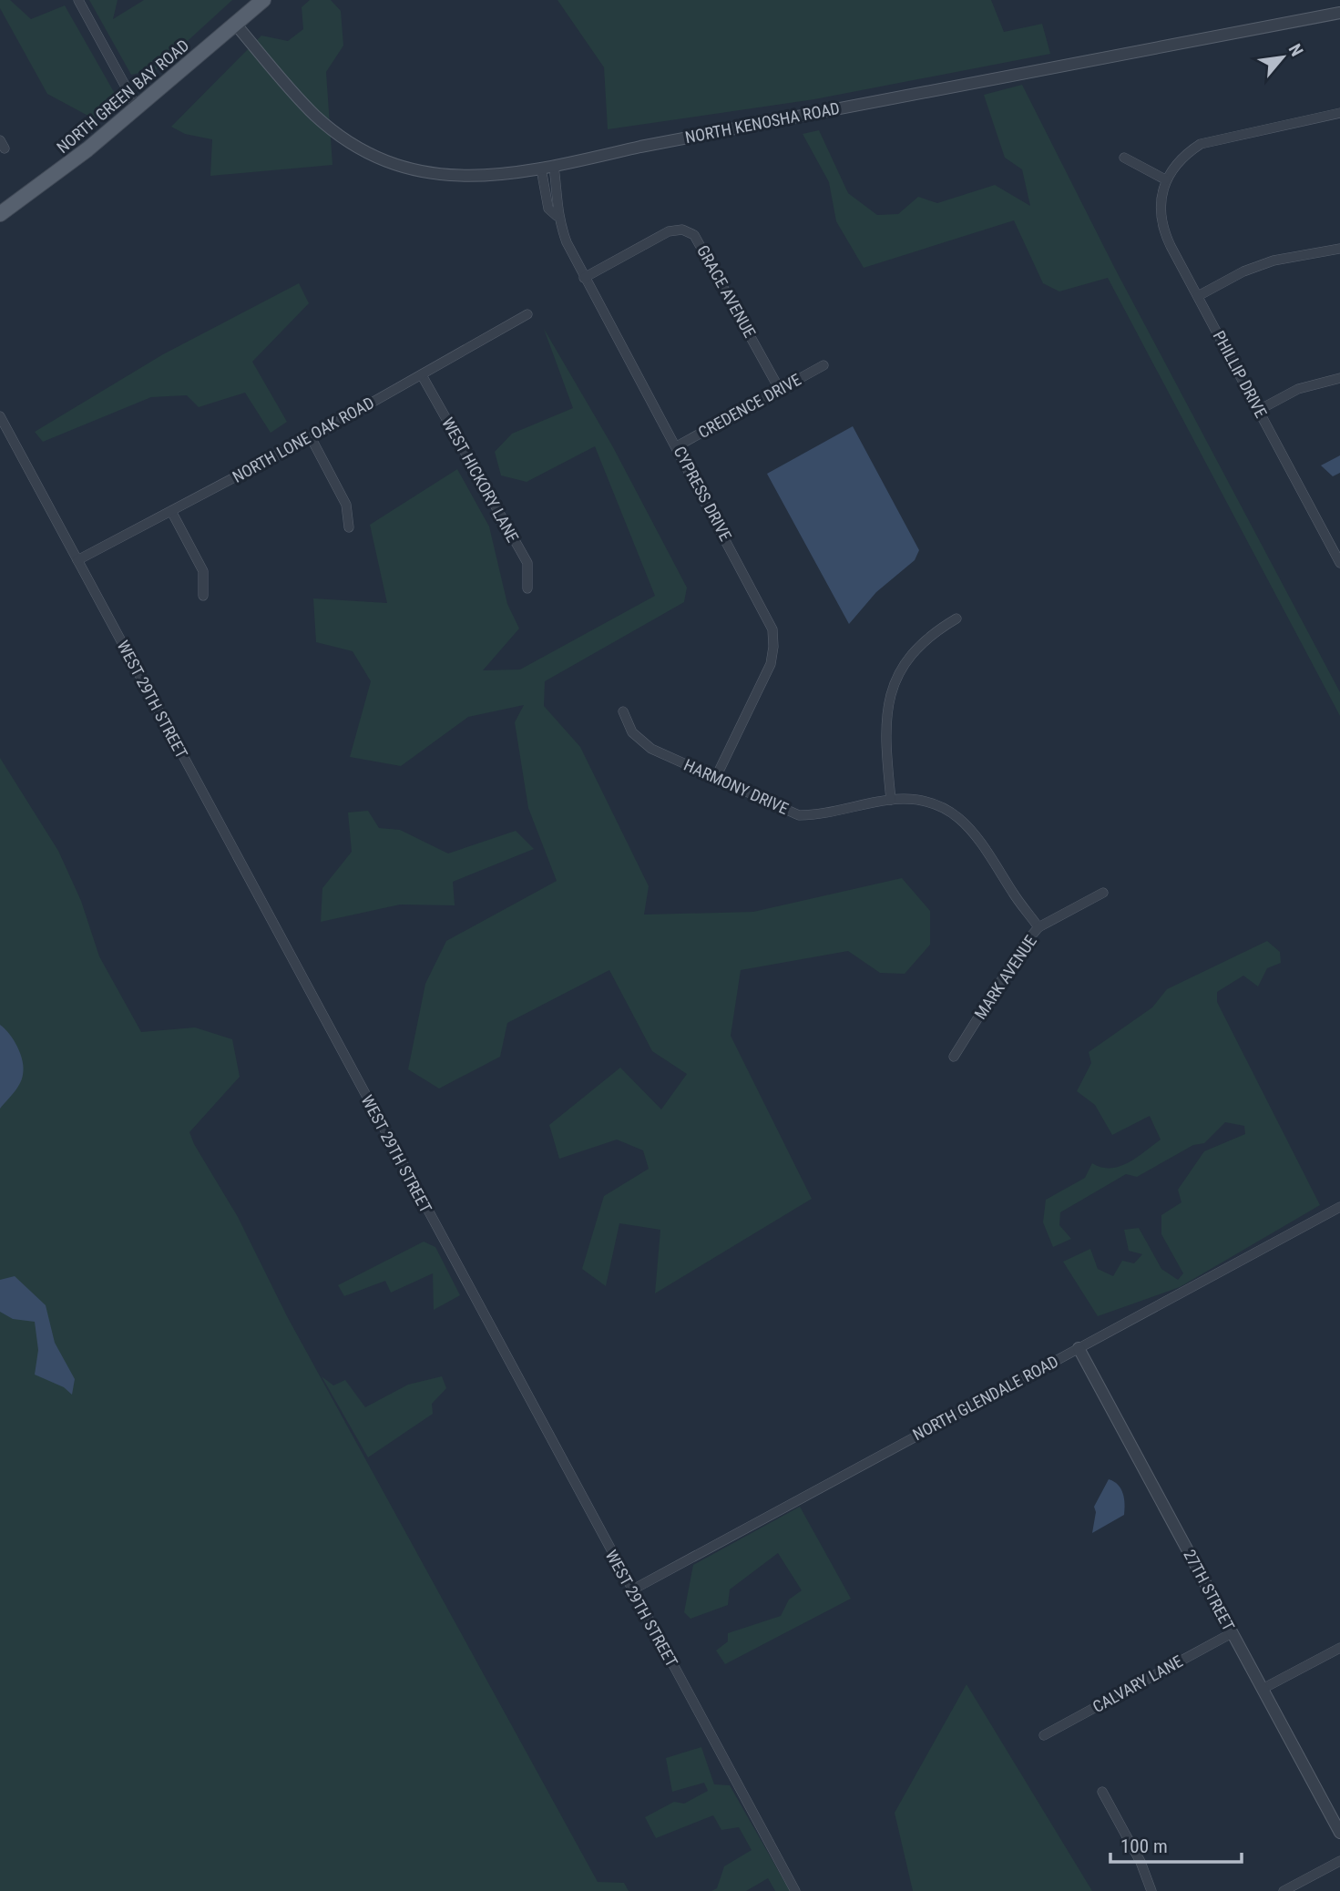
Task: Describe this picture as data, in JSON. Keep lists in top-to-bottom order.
{
  "streets": {
    "main road": ["NORTH GREEN BAY ROAD"],
    "street": [
      "NORTH KENOSHA ROAD",
      "GRACE AVENUE",
      "PHILLIP DRIVE",
      "CREDENCE DRIVE",
      "NORTH LONE OAK ROAD",
      "WEST HICKORY LANE",
      "CYPRESS DRIVE",
      "WEST 29TH STREET",
      "HARMONY DRIVE",
      "MARK AVENUE",
      "NORTH GLENDALE ROAD",
      "27TH STREET",
      "CALVARY LANE"
    ]
  },
  "crossings": [
    ["NORTH GREEN BAY ROAD", "NORTH KENOSHA ROAD"],
    ["NORTH KENOSHA ROAD", "CYPRESS DRIVE"],
    ["GRACE AVENUE", "CREDENCE DRIVE"],
    ["GRACE AVENUE", "CYPRESS DRIVE"],
    ["CREDENCE DRIVE", "CYPRESS DRIVE"],
    ["NORTH LONE OAK ROAD", "WEST HICKORY LANE"],
    ["NORTH LONE OAK ROAD", "WEST 29TH STREET"],
    ["CYPRESS DRIVE", "HARMONY DRIVE"],
    ["WEST 29TH STREET", "NORTH GLENDALE ROAD"],
    ["HARMONY DRIVE", "MARK AVENUE"],
    ["NORTH GLENDALE ROAD", "27TH STREET"],
    ["27TH STREET", "CALVARY LANE"]
  ],
  "scale_bar": "100 m",
  "north": "top right"
}
